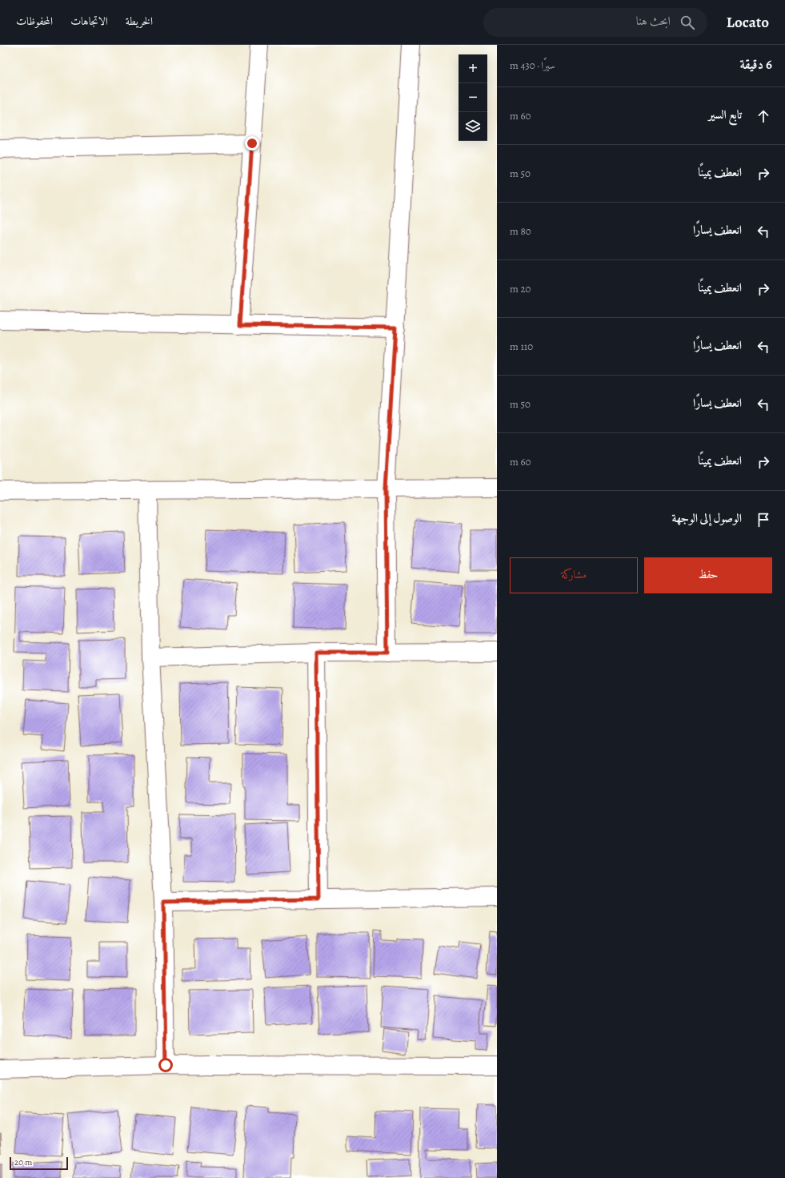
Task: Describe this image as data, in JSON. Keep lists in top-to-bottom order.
{
  "scale_bar": "20 m",
  "page": {
    "header": "Locato",
    "search": "ابحث هنا",
    "nav": ["الخريطة", "الاتجاهات", "المحفوظات"],
    "heading": ["6 دقيقة", "سيرًا · 430 m"],
    "map_buttons": ["+", "−"],
    "list": [
      ["تابع السير", "60 m"],
      ["انعطف يمينًا", "50 m"],
      ["انعطف يسارًا", "80 m"],
      ["انعطف يمينًا", "20 m"],
      ["انعطف يسارًا", "110 m"],
      ["انعطف يسارًا", "50 m"],
      ["انعطف يمينًا", "60 m"],
      "الوصول إلى الوجهة"
    ],
    "buttons": ["حفظ", "مشاركة"],
    "scale": "20 m"
  }
}
